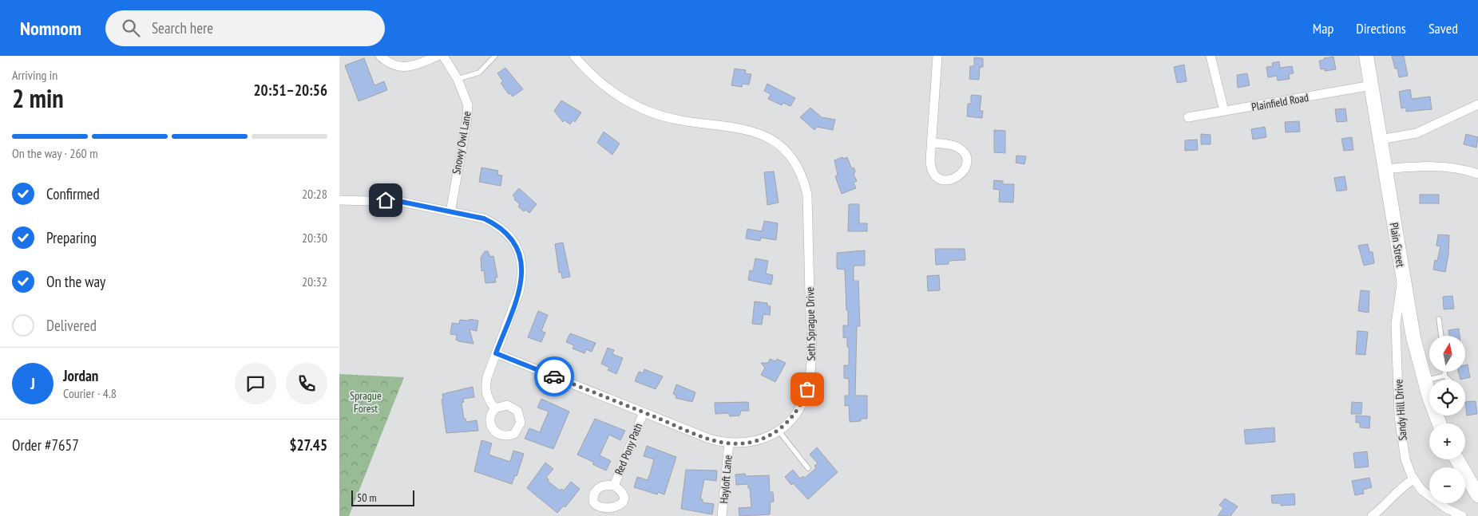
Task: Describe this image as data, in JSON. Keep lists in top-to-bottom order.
{
  "streets": {
    "main road": ["Plain Street"],
    "street": [
      "Plainfield Road",
      "Snowy Owl Lane",
      "Seth Sprague Drive",
      "Sandy Hill Drive",
      "Red Pony Path",
      "Hayloft Lane"
    ]
  },
  "crossings": [
    ["Plainfield Road", "Plain Street"],
    ["Plain Street", "Sandy Hill Drive"],
    ["Seth Sprague Drive", "Red Pony Path"],
    ["Seth Sprague Drive", "Hayloft Lane"]
  ],
  "parks": ["Sprague Forest"],
  "scale_bar": "50 m",
  "north": "top",
  "page": {
    "header": "Nomnom",
    "search": "Search here",
    "nav": ["Map", "Directions", "Saved"],
    "heading": ["2 min", "Arriving in", "20:51–20:56"],
    "panel": [
      "Jordan",
      "Courier · 4.8",
      "Order #7657",
      "$27.45"
    ],
    "bar": "On the way · 260 m",
    "list": [
      ["Confirmed", "20:28"],
      ["Preparing", "20:30"],
      ["On the way", "20:32"],
      "Delivered"
    ],
    "map_buttons": ["+", "−"],
    "round": "J",
    "scale": "50 m"
  }
}
